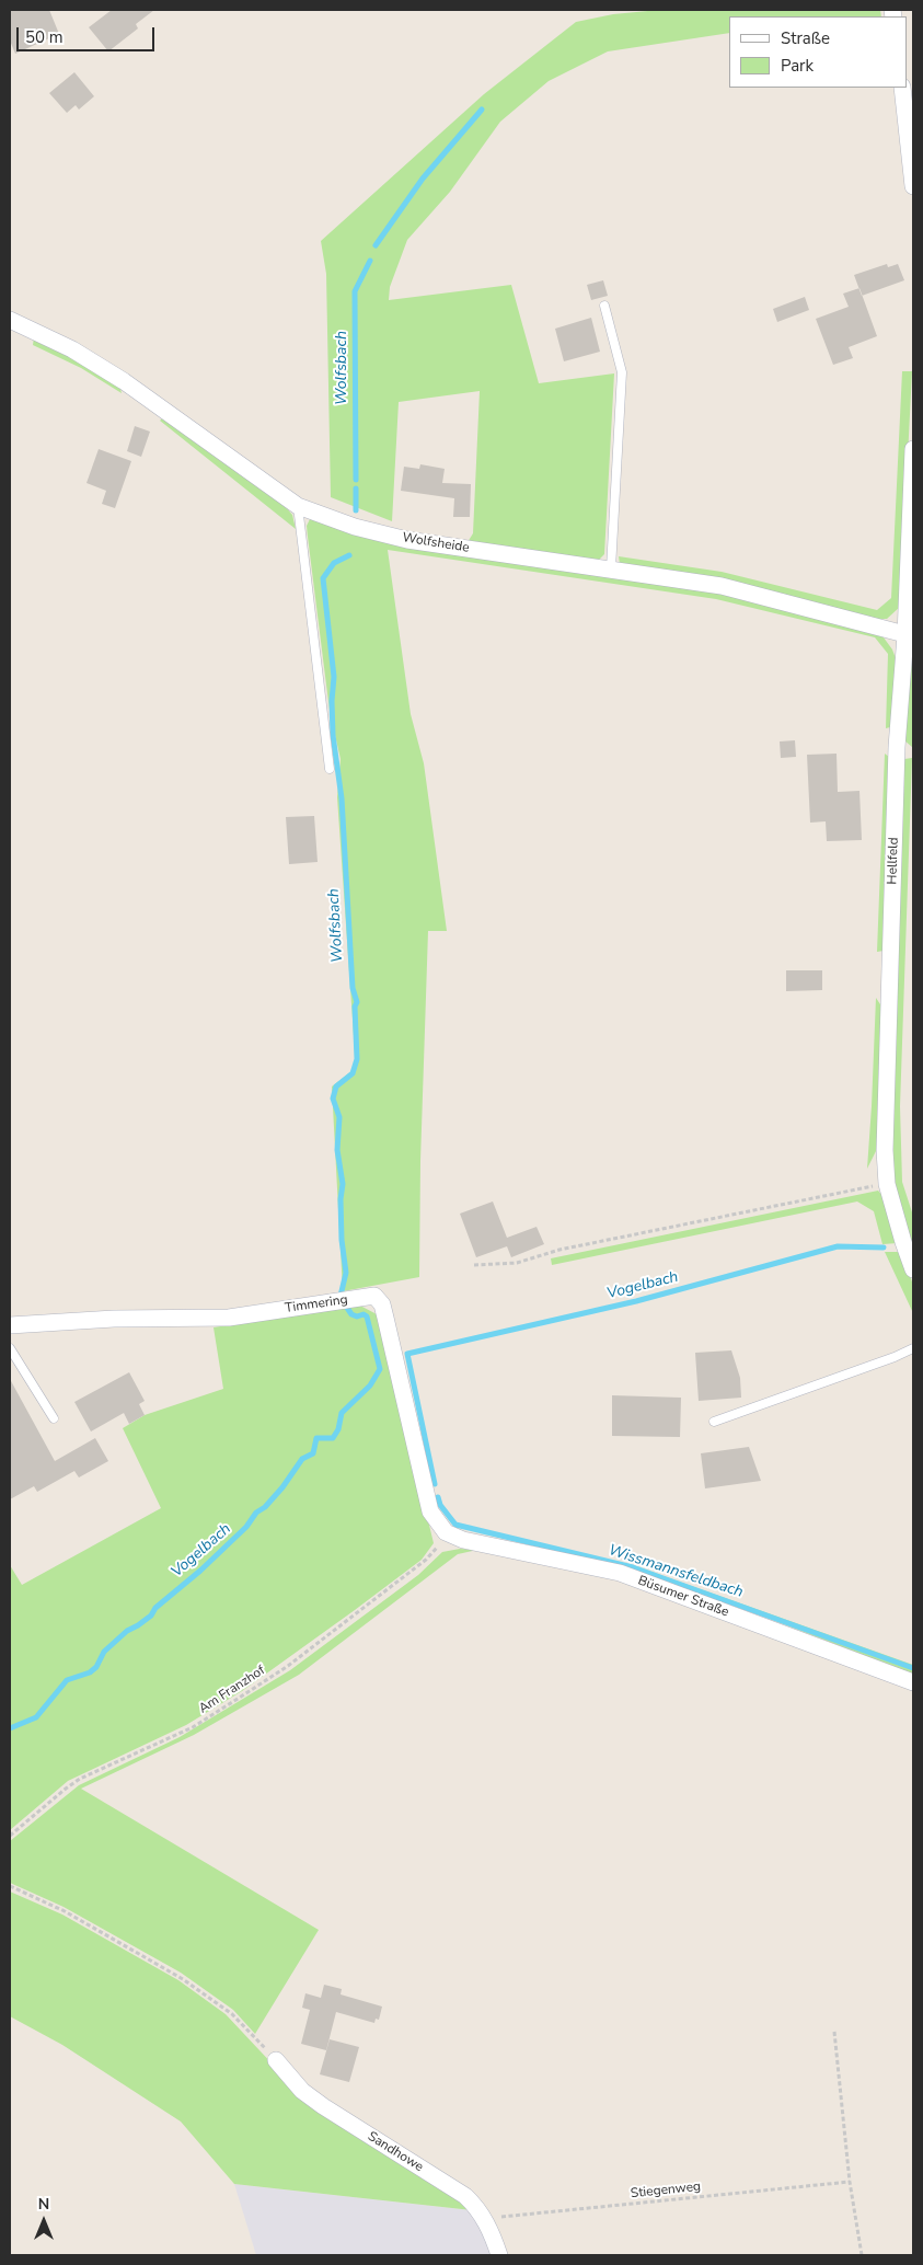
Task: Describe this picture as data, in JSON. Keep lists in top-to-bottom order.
{
  "streets": {
    "street": [
      "Wolfsheide",
      "Hellfeld",
      "Timmering",
      "Büsumer Straße",
      "Sandhowe"
    ],
    "path": ["Am Franzhof", "Stiegenweg"]
  },
  "crossings": [
    ["Wolfsheide", "Hellfeld"],
    ["Timmering", "Büsumer Straße"],
    ["Timmering", "Am Franzhof"],
    ["Büsumer Straße", "Am Franzhof"],
    ["Sandhowe", "Stiegenweg"]
  ],
  "water": ["Wolfsbach", "Vogelbach", "Wissmannsfeldbach"],
  "legend": ["Straße", "Park"],
  "scale_bar": "50 m",
  "north": "top"
}
